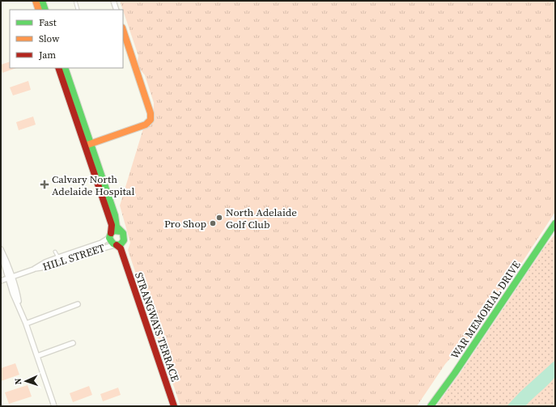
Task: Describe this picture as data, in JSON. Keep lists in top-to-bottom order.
{
  "streets": {
    "street": ["HILL STREET", "WAR MEMORIAL DRIVE", "STRANGWAYS TERRACE"]
  },
  "crossings": [
    ["HILL STREET", "STRANGWAYS TERRACE"]
  ],
  "places": {
    "health": ["Calvary North Adelaide Hospital"],
    "other": ["North Adelaide Golf Club", "Pro Shop"]
  },
  "legend": ["Fast", "Slow", "Jam"],
  "north": "left"
}
